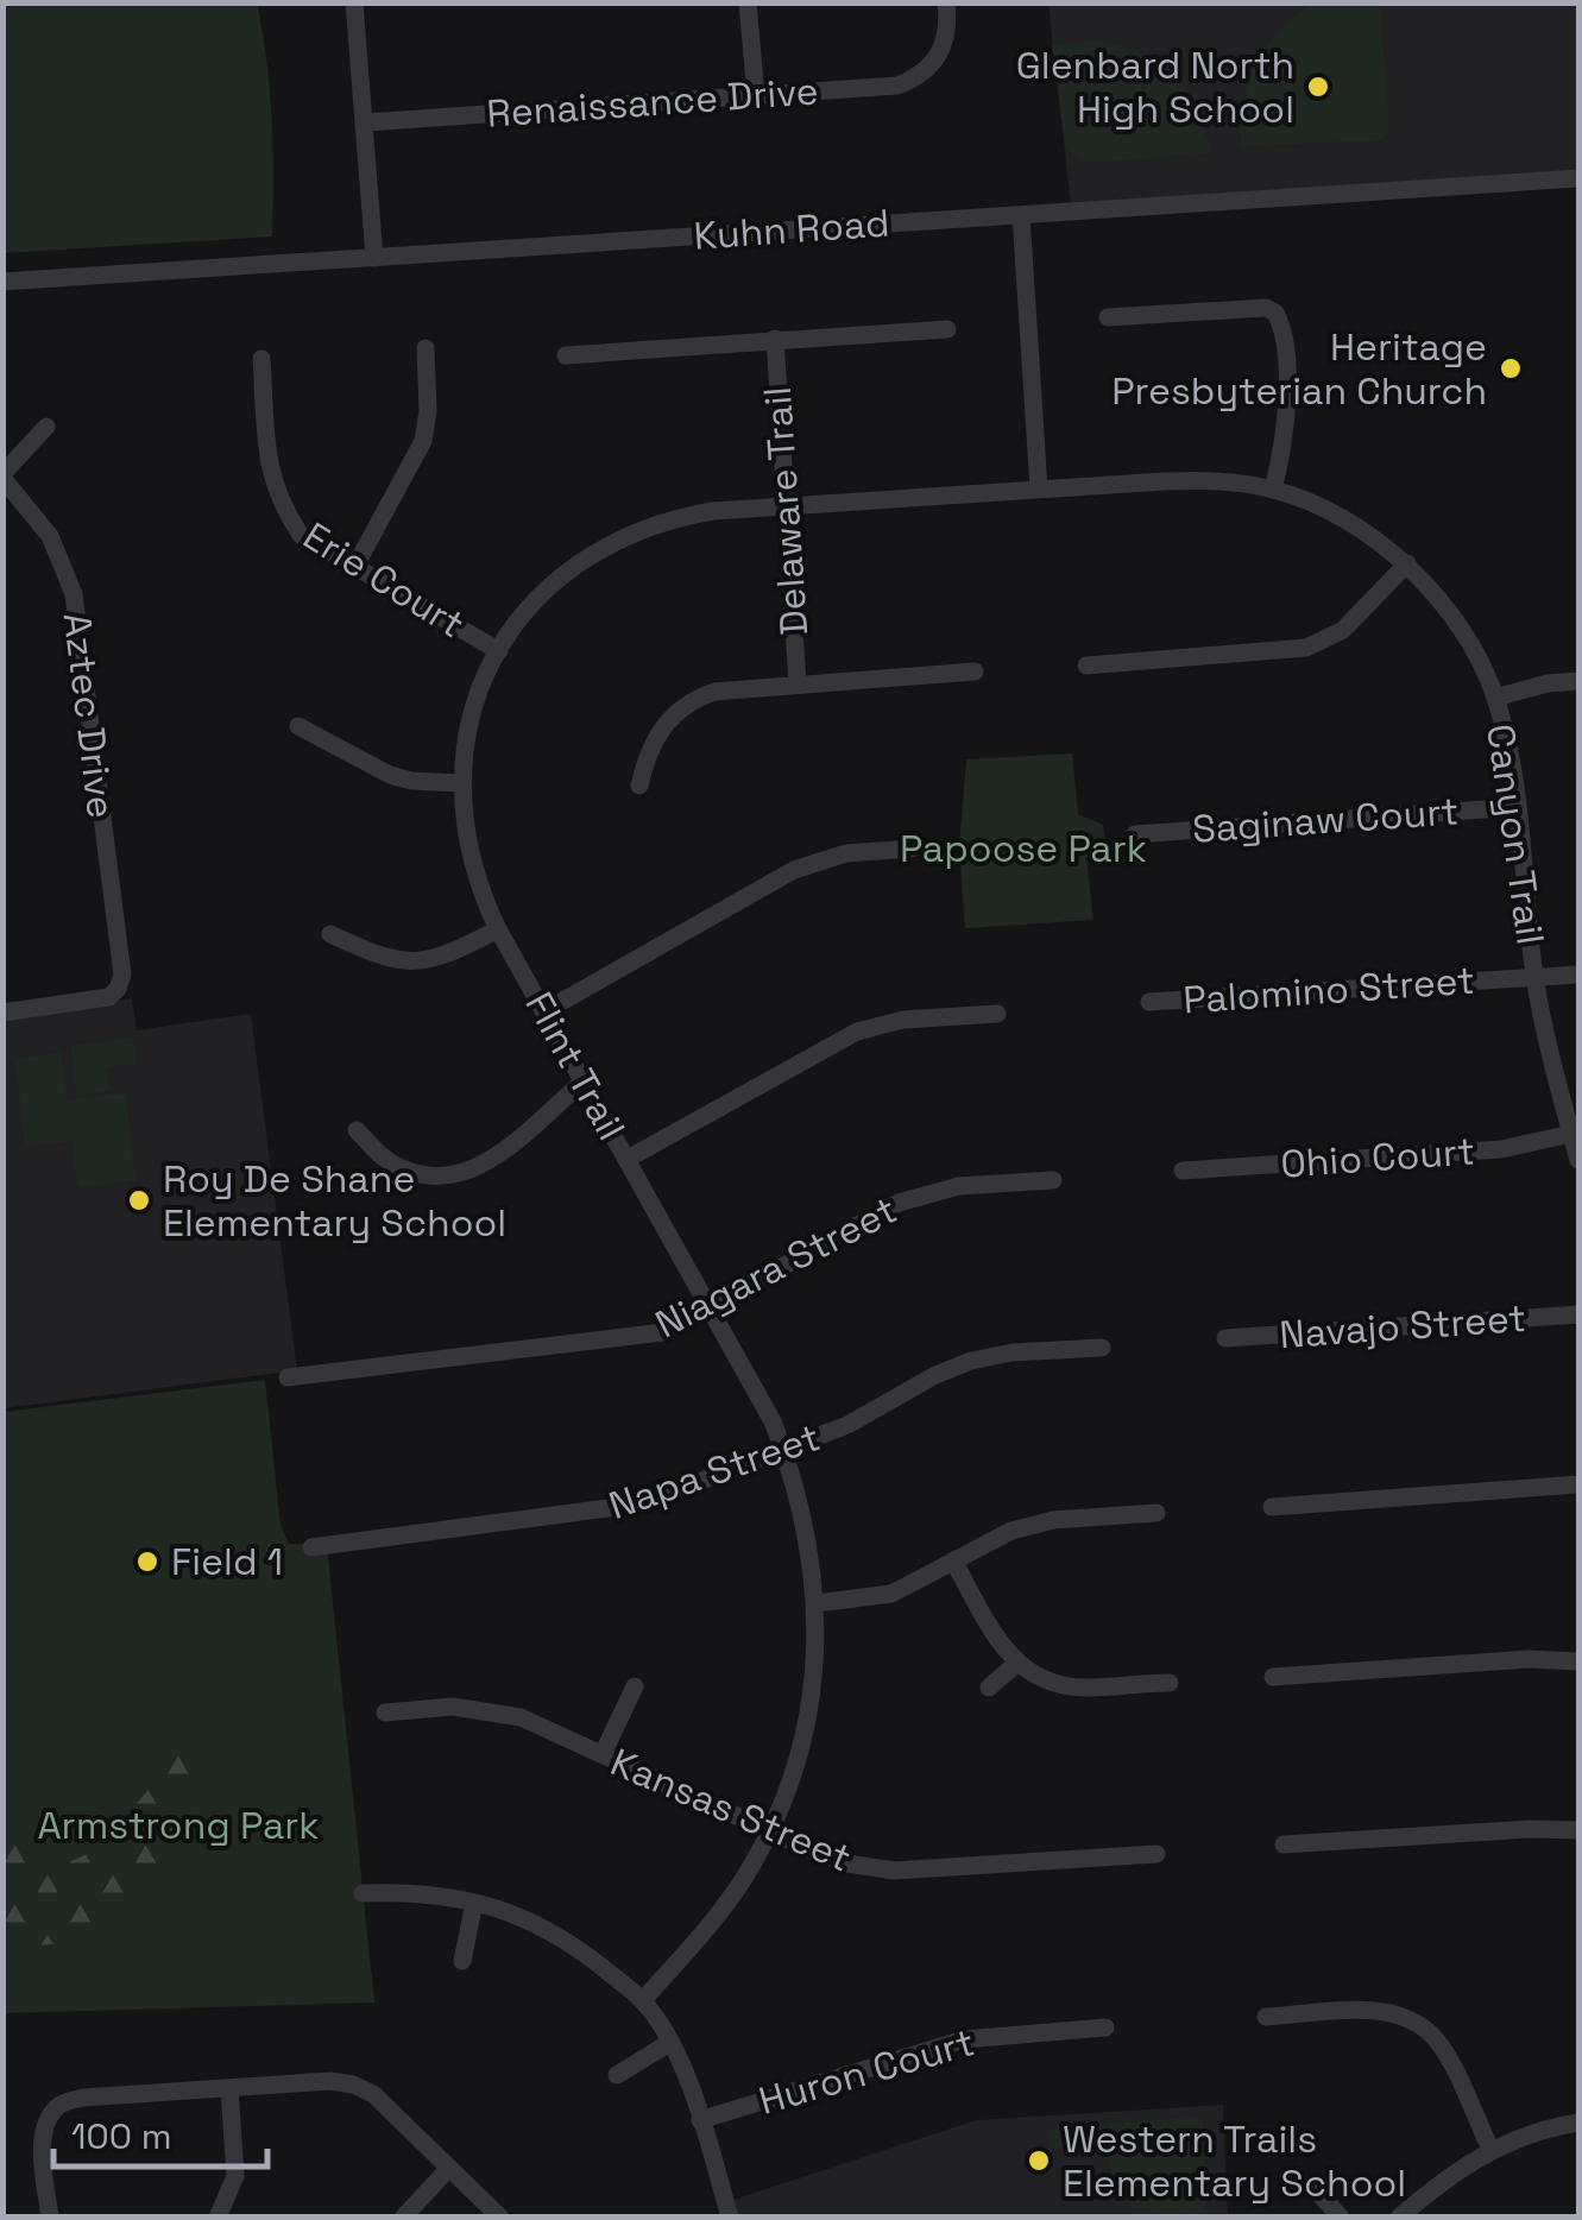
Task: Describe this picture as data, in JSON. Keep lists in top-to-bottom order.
{
  "streets": {
    "street": [
      "Renaissance Drive",
      "Kuhn Road",
      "Delaware Trail",
      "Erie Court",
      "Aztec Drive",
      "Saginaw Court",
      "Canyon Trail",
      "Palomino Street",
      "Flint Trail",
      "Ohio Court",
      "Niagara Street",
      "Navajo Street",
      "Napa Street",
      "Kansas Street",
      "Huron Court"
    ]
  },
  "crossings": [
    ["Delaware Trail", "Flint Trail"],
    ["Erie Court", "Flint Trail"],
    ["Saginaw Court", "Canyon Trail"],
    ["Canyon Trail", "Palomino Street"],
    ["Canyon Trail", "Flint Trail"],
    ["Canyon Trail", "Ohio Court"],
    ["Flint Trail", "Niagara Street"],
    ["Flint Trail", "Napa Street"],
    ["Flint Trail", "Kansas Street"]
  ],
  "parks": ["Papoose Park", "Armstrong Park"],
  "places": [
    "Glenbard North High School",
    "Heritage Presbyterian Church",
    "Roy De Shane Elementary School",
    "Field 1",
    "Western Trails Elementary School"
  ],
  "scale_bar": "100 m"
}
